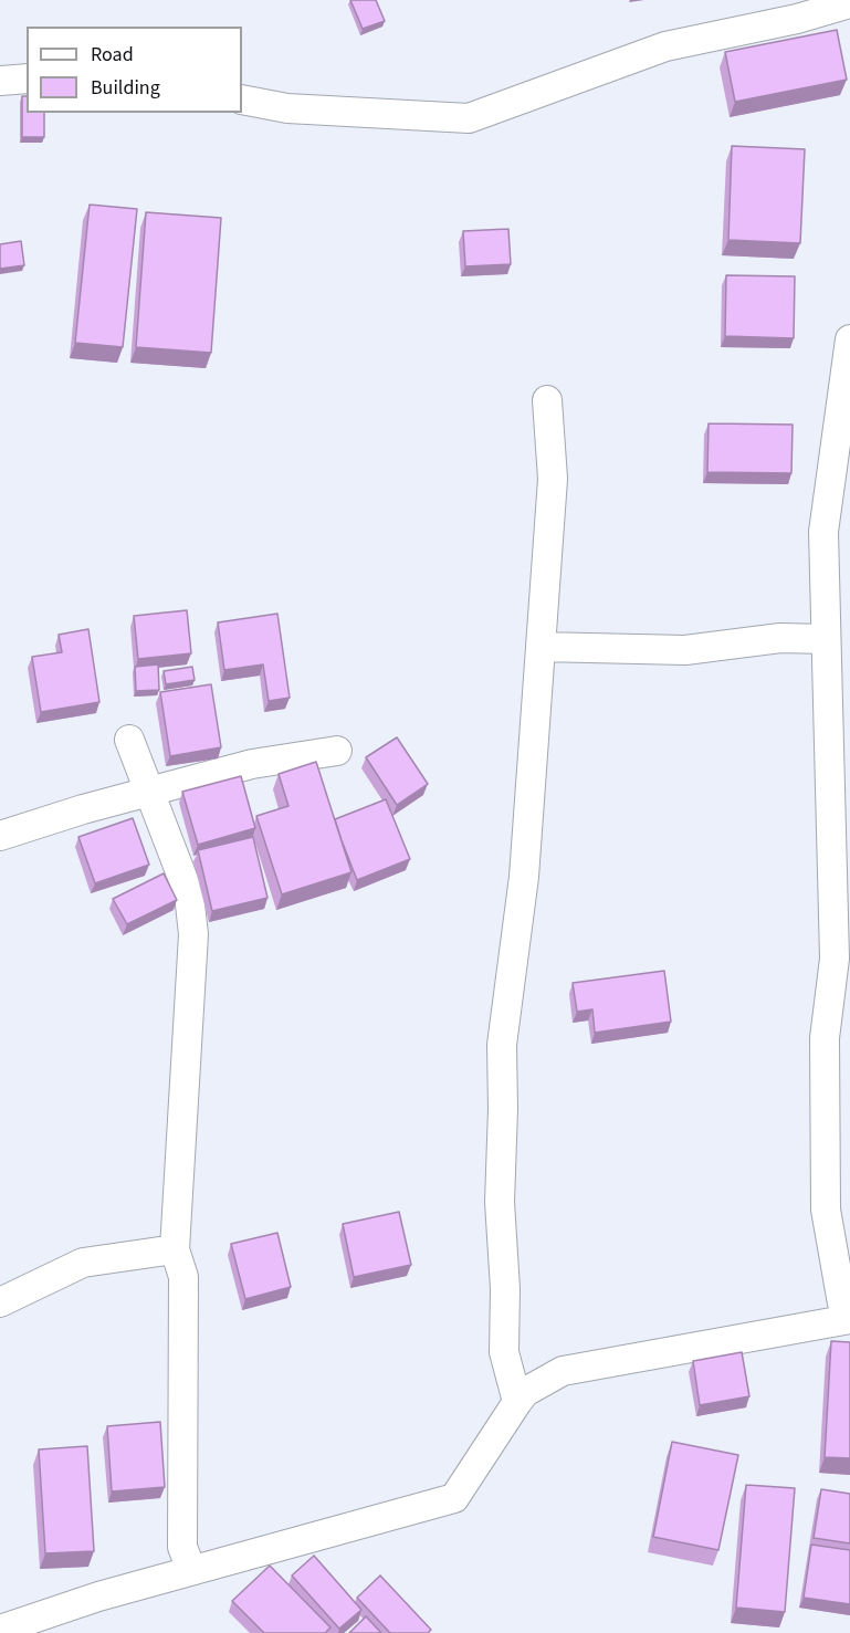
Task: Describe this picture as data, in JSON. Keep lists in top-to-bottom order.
{
  "legend": ["Road", "Building"]
}
